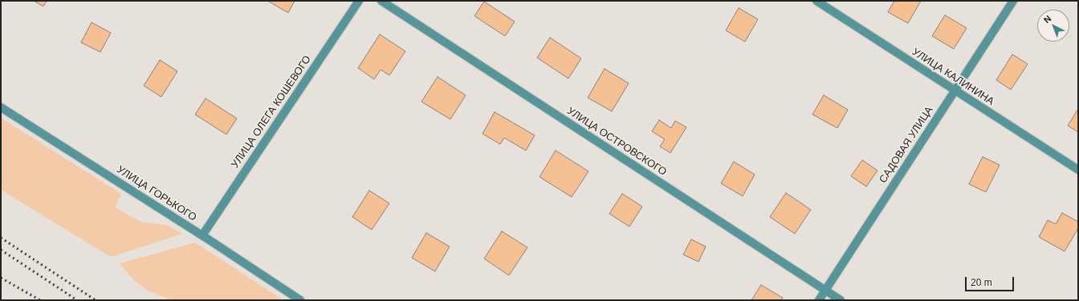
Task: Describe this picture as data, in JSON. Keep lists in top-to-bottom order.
{
  "streets": {
    "street": [
      "УЛИЦА КАЛИНИНА",
      "УЛИЦА ОЛЕГА КОШЕВОГО",
      "УЛИЦА ОСТРОВСКОГО",
      "САДОВАЯ УЛИЦА",
      "УЛИЦА ГОРЬКОГО"
    ]
  },
  "crossings": [
    ["УЛИЦА КАЛИНИНА", "САДОВАЯ УЛИЦА"],
    ["УЛИЦА ОЛЕГА КОШЕВОГО", "УЛИЦА ГОРЬКОГО"],
    ["УЛИЦА ОСТРОВСКОГО", "САДОВАЯ УЛИЦА"]
  ],
  "scale_bar": "20 m",
  "north": "top left"
}
